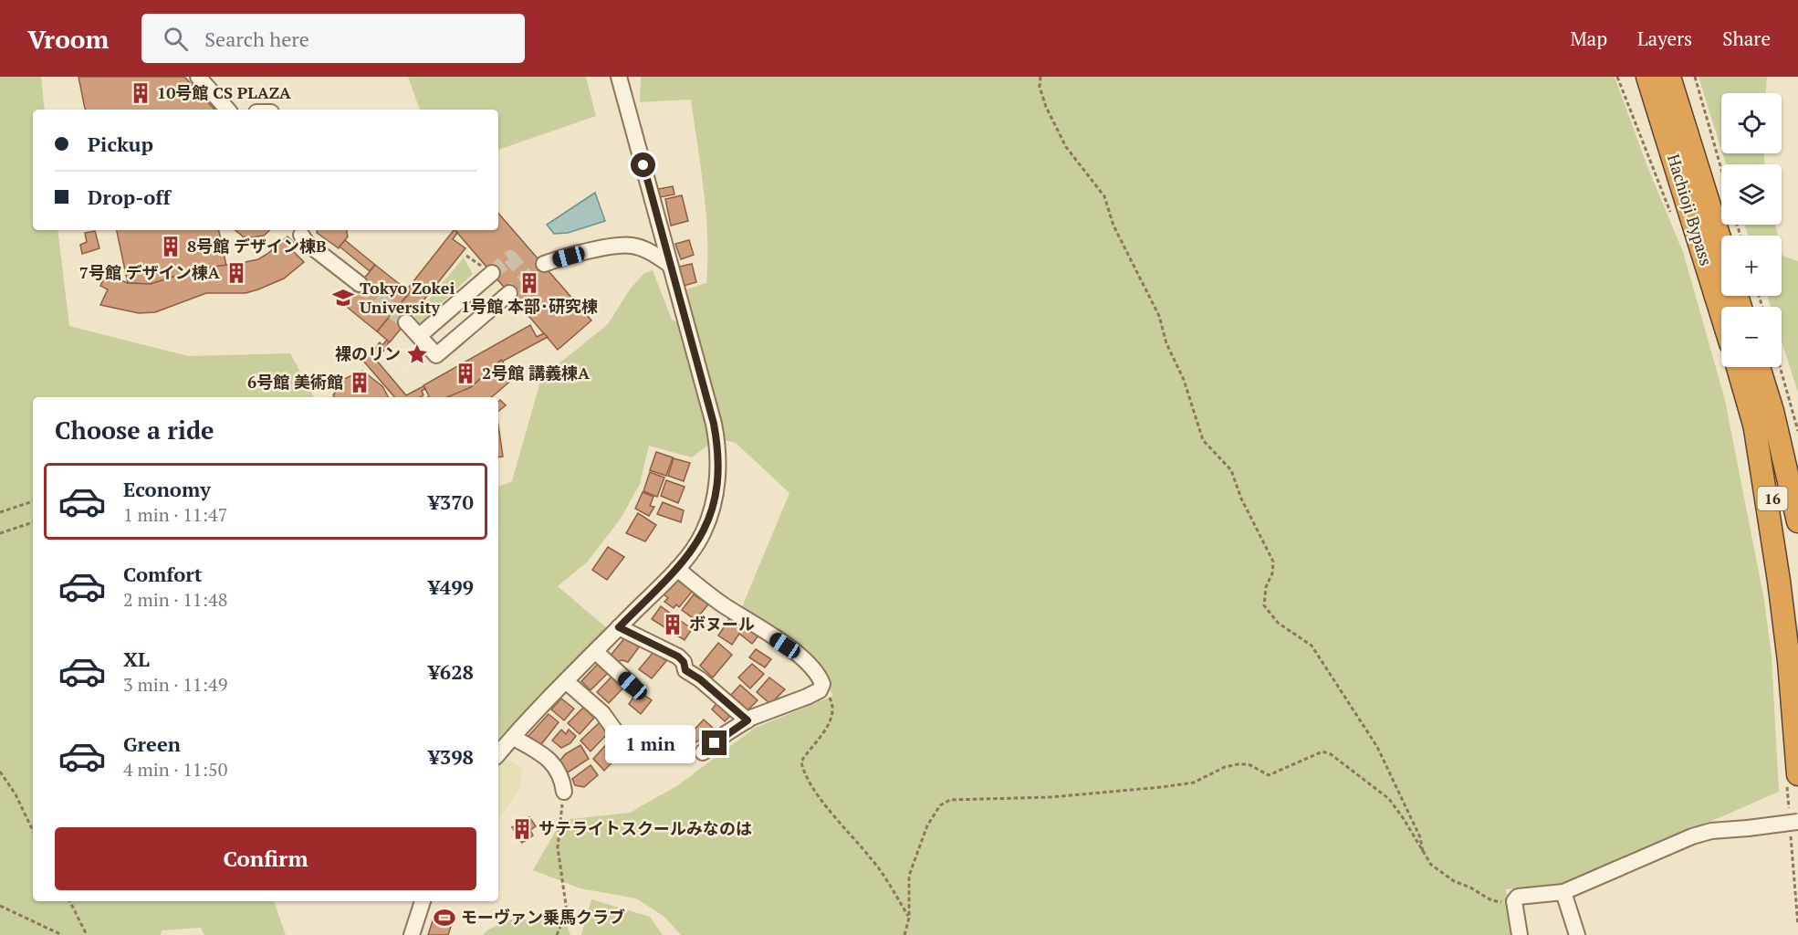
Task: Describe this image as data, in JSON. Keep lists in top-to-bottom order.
{
  "streets": {
    "highway": ["Hachioji Bypass", "16"]
  },
  "places": {
    "building": [
      "10号館 CS PLAZA",
      "8号館 デザイン棟B",
      "7号館 デザイン棟A",
      "1号館 本部･研究棟",
      "2号館 講義棟A",
      "6号館 美術館",
      "ボヌール",
      "サテライトスクールみなのは"
    ],
    "school or university": ["Tokyo Zokei University"],
    "place": ["裸のリン"],
    "sports": ["モーヴァン乗馬クラブ"]
  },
  "page": {
    "header": "Vroom",
    "search": "Search here",
    "nav": ["Map", "Layers", "Share"],
    "map_buttons": ["+", "−"],
    "banner": ["Pickup", "Drop-off"],
    "heading": "Choose a ride",
    "list": [
      {
        "name": "Economy",
        "note": "1 min · 11:47",
        "value": "¥370"
      },
      {
        "name": "Comfort",
        "note": "2 min · 11:48",
        "value": "¥499"
      },
      {
        "name": "XL",
        "note": "3 min · 11:49",
        "value": "¥628"
      },
      {
        "name": "Green",
        "note": "4 min · 11:50",
        "value": "¥398"
      }
    ],
    "bubble": "1 min",
    "buttons": "Confirm"
  }
}
